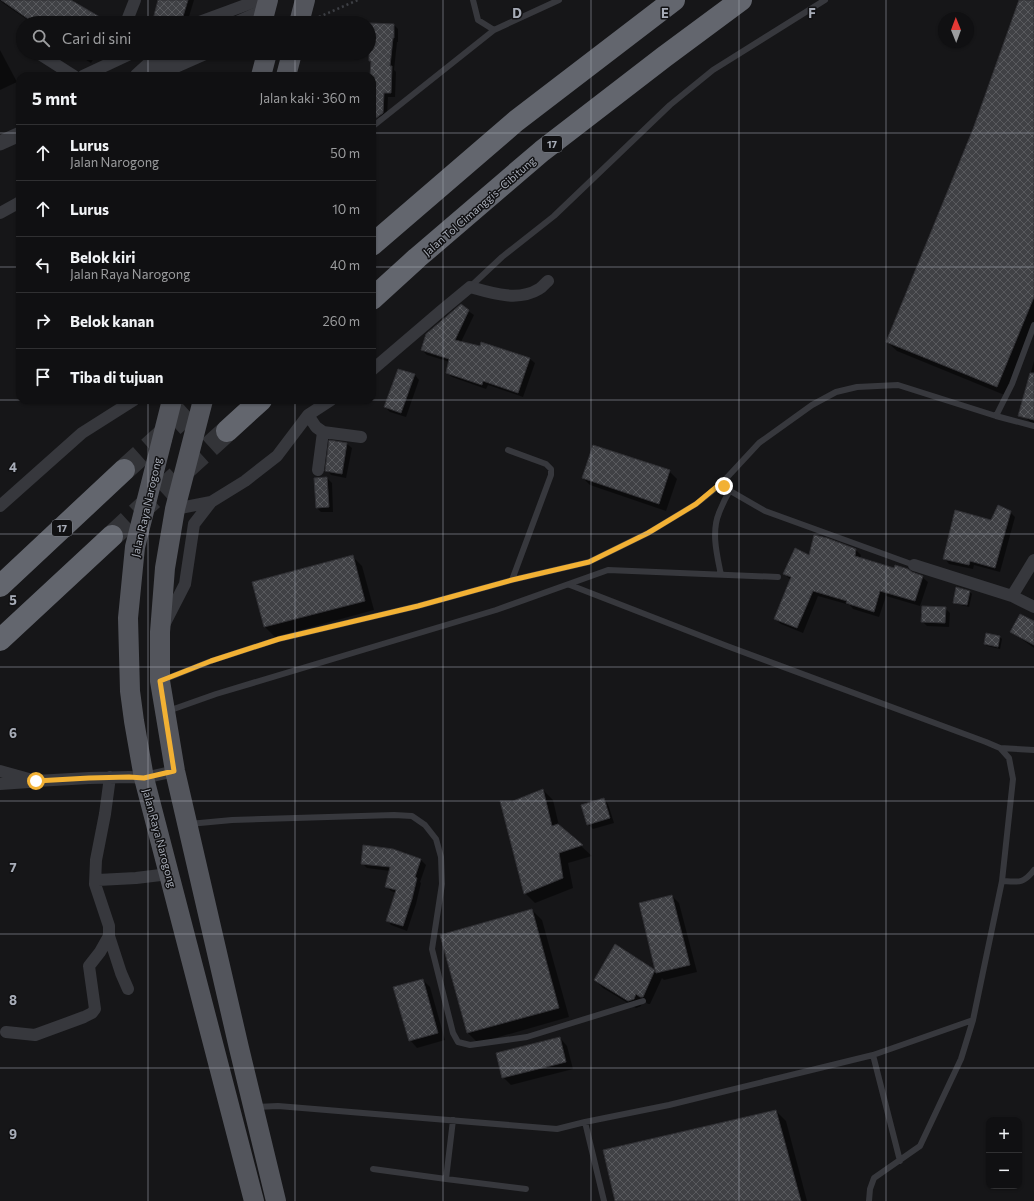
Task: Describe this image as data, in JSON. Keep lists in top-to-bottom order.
{
  "streets": {
    "highway": ["17", "Jalan Tol Cimanggis–Cibitung"],
    "main road": ["Jalan Raya Narogong"]
  },
  "north": "top",
  "page": {
    "search": "Cari di sini",
    "heading": ["5 mnt", "Jalan kaki · 360 m"],
    "list": [
      ["Lurus", "Jalan Narogong", "50 m"],
      ["Lurus", "10 m"],
      ["Belok kiri", "Jalan Raya Narogong", "40 m"],
      ["Belok kanan", "260 m"],
      "Tiba di tujuan"
    ],
    "map_buttons": ["+", "−"]
  },
  "grid": {
    "columns": ["D", "E", "F"],
    "rows": [
      "4",
      "5",
      "6",
      "7",
      "8",
      "9"
    ]
  }
}
